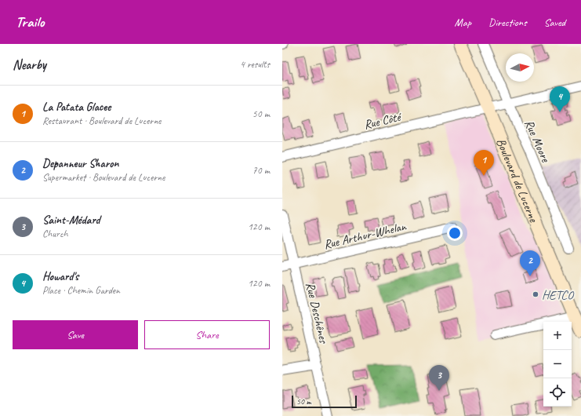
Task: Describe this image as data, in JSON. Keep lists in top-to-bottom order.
{
  "streets": {
    "main road": ["Boulevard de Lucerne"],
    "street": [
      "Rue Côté",
      "Rue Moore",
      "Rue Arthur-Whelan",
      "Rue Deschênes"
    ]
  },
  "crossings": [
    ["Rue Côté", "Rue Moore"],
    ["Rue Côté", "Boulevard de Lucerne"],
    ["Rue Arthur-Whelan", "Rue Deschênes"]
  ],
  "places": ["HETCO"],
  "scale_bar": "50 m",
  "north": "right",
  "page": {
    "header": "Trailo",
    "nav": ["Map", "Directions", "Saved"],
    "heading": ["Nearby", "4 results"],
    "list": [
      {
        "mark": "1",
        "name": "La Patata Glacee",
        "note": "Restaurant · Boulevard de Lucerne",
        "value": "50 m"
      },
      {
        "mark": "2",
        "name": "Depanneur Sharon",
        "note": "Supermarket · Boulevard de Lucerne",
        "value": "70 m"
      },
      {
        "mark": "3",
        "name": "Saint-Médard",
        "note": "Church",
        "value": "120 m"
      },
      {
        "mark": "4",
        "name": "Howard's",
        "note": "Place · Chemin Garden",
        "value": "120 m"
      }
    ],
    "pins": [
      "4",
      "1",
      "2",
      "3"
    ],
    "buttons": ["Save", "Share"],
    "map_buttons": ["+", "−"],
    "scale": "50 m"
  }
}
